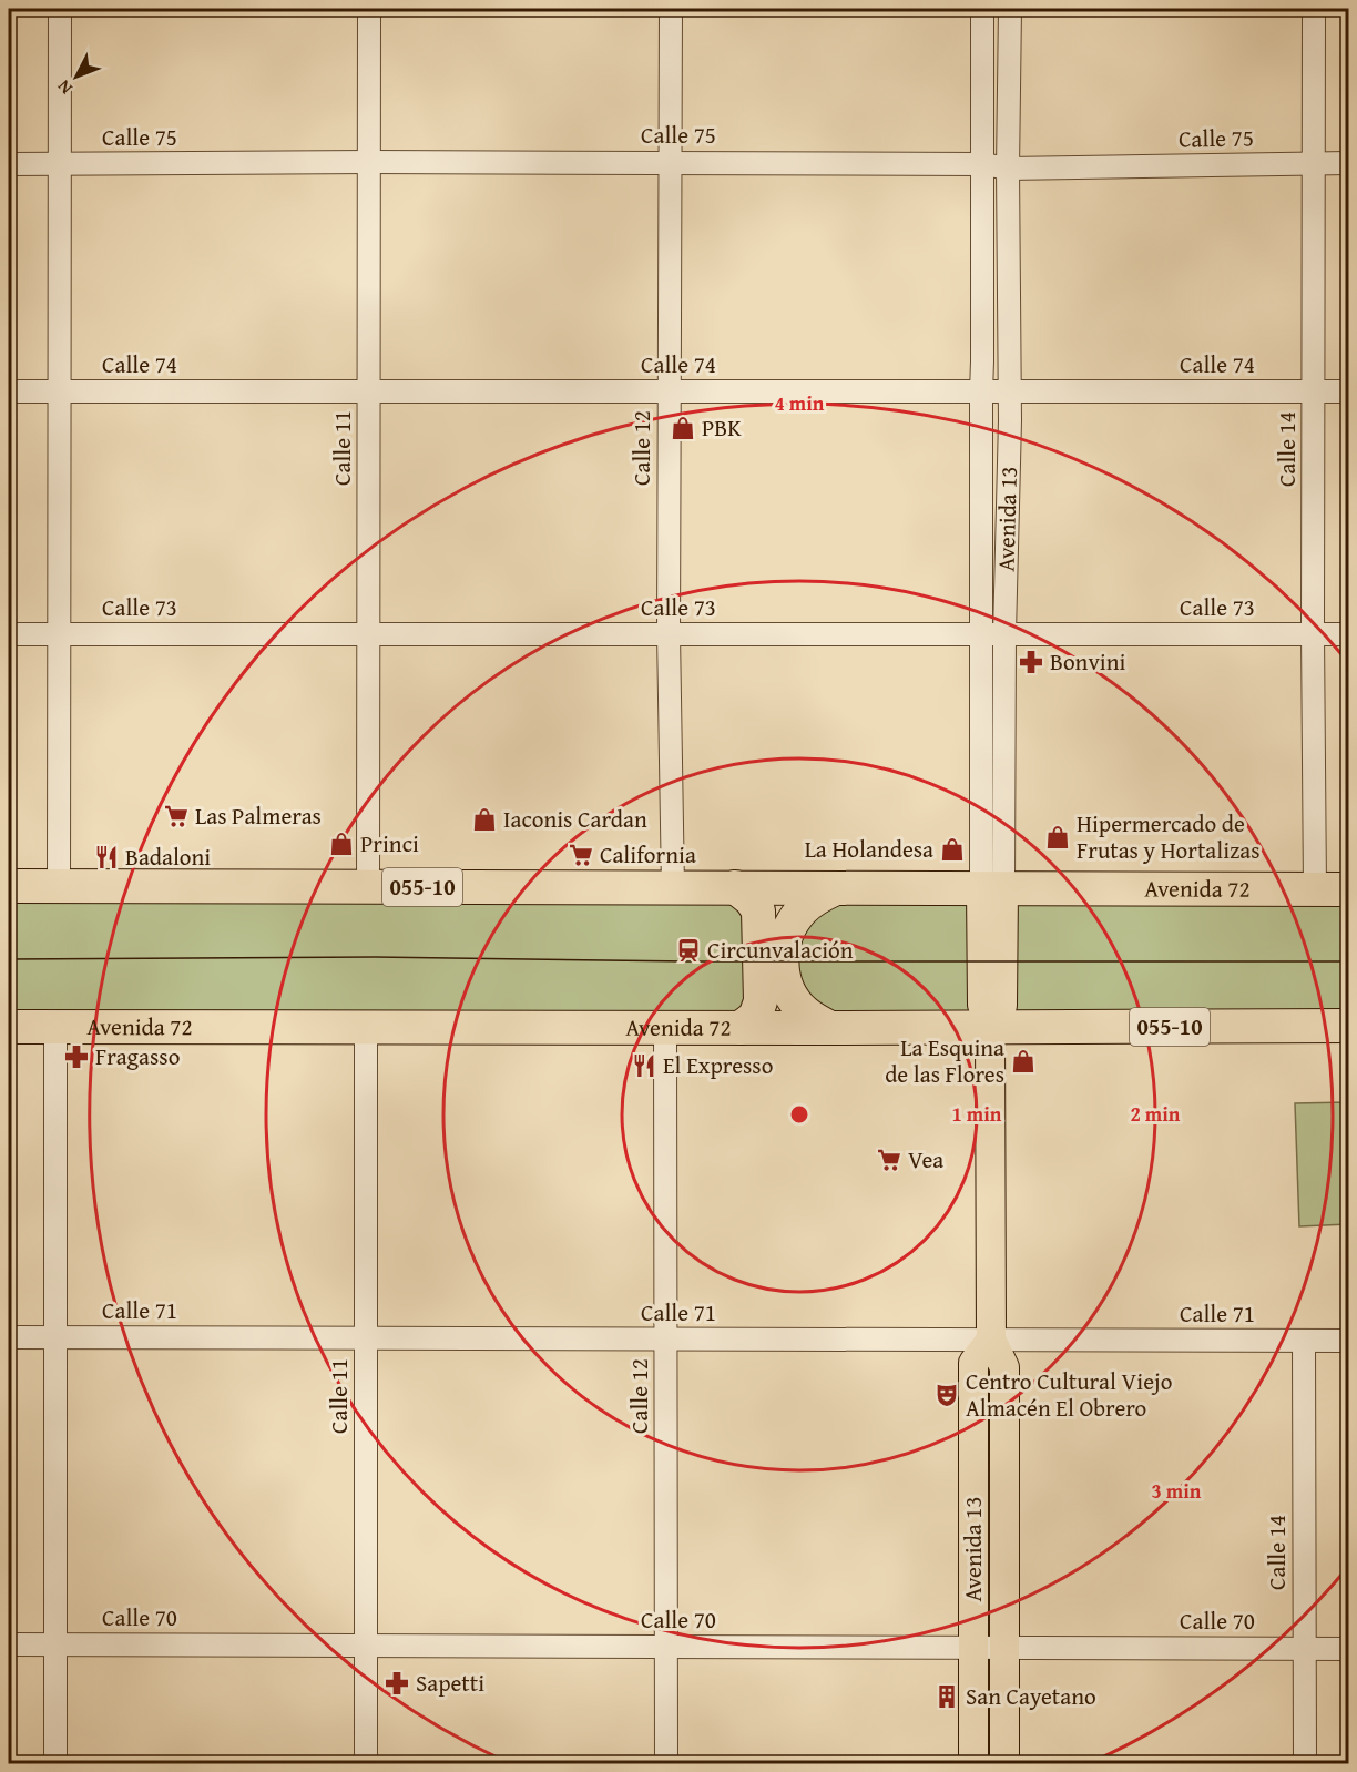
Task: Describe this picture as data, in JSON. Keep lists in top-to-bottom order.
{
  "streets": {
    "highway": ["055-10", "Avenida 72"],
    "main road": ["Avenida 13"],
    "street": [
      "Calle 75",
      "Calle 74",
      "Calle 11",
      "Calle 12",
      "Calle 14",
      "Calle 73",
      "Calle 71",
      "Calle 70"
    ]
  },
  "crossings": [
    ["Calle 75", "Calle 11"],
    ["Calle 75", "Calle 12"],
    ["Calle 75", "Calle 14"],
    ["Calle 75", "Avenida 13"],
    ["Calle 74", "Calle 11"],
    ["Calle 74", "Calle 12"],
    ["Calle 74", "Calle 14"],
    ["Calle 74", "Avenida 13"],
    ["Calle 11", "Calle 73"],
    ["Calle 11", "Avenida 72"],
    ["Calle 11", "Calle 71"],
    ["Calle 11", "Calle 70"],
    ["Calle 12", "Calle 73"],
    ["Calle 12", "Avenida 72"],
    ["Calle 12", "Calle 71"],
    ["Calle 12", "Calle 70"],
    ["Calle 14", "Calle 73"],
    ["Calle 14", "Avenida 72"],
    ["Calle 14", "Calle 71"],
    ["Calle 14", "Calle 70"],
    ["Avenida 13", "Calle 73"],
    ["Avenida 13", "Avenida 72"],
    ["Avenida 13", "Calle 71"],
    ["Avenida 13", "Calle 70"]
  ],
  "places": {
    "shop": [
      "PBK",
      "Iaconis Cardan",
      "Hipermercado de Frutas y Hortalizas",
      "Princi",
      "La Holandesa",
      "La Esquina de las Flores"
    ],
    "pharmacy": ["Bonvini", "Fragasso", "Sapetti"],
    "supermarket": ["Las Palmeras", "California", "Vea"],
    "restaurant": ["Badaloni", "El Expresso"],
    "station": ["Circunvalación"],
    "theatre": ["Centro Cultural Viejo Almacén El Obrero"],
    "building": ["San Cayetano"]
  },
  "north": "bottom left",
  "rings": [
    "4 min",
    "1 min",
    "2 min",
    "3 min"
  ]
}
